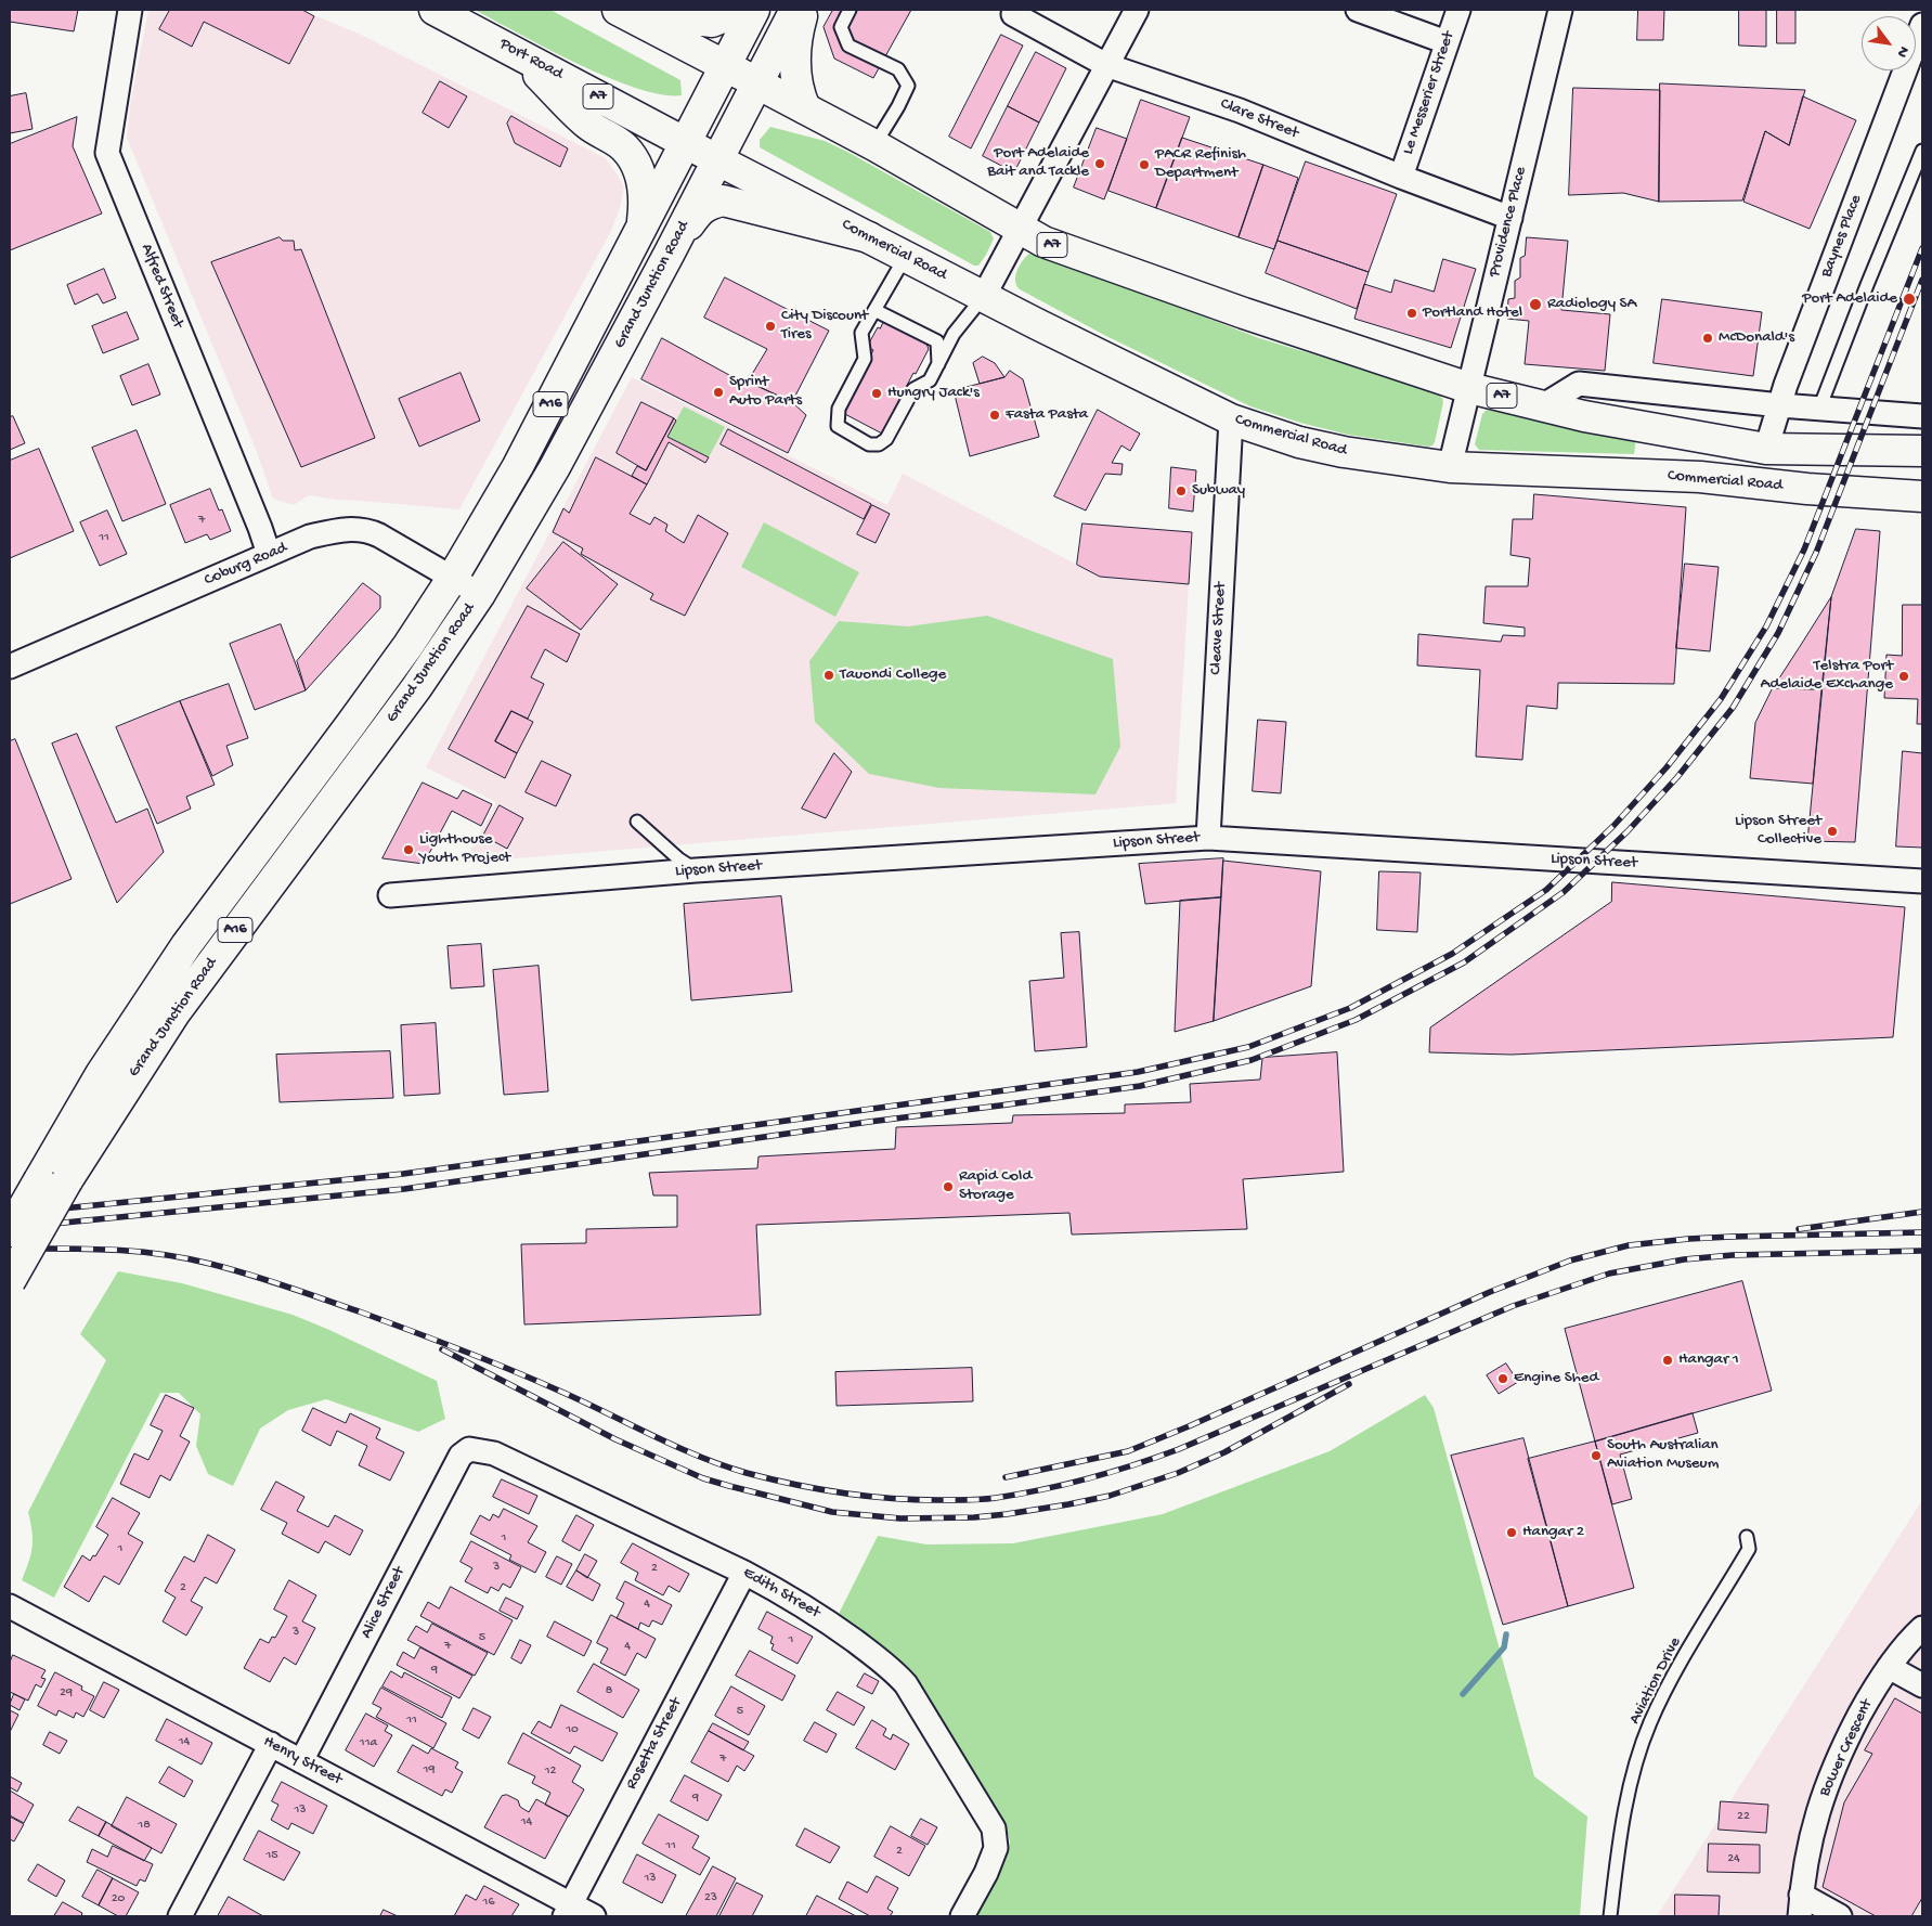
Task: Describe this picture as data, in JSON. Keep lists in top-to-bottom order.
{
  "streets": {
    "main road": [
      "Port Road",
      "A7",
      "Commercial Road",
      "Grand Junction Road",
      "A16"
    ],
    "street": [
      "Le Messerier Street",
      "Clare Street",
      "Providence Place",
      "Baynes Place",
      "Alfred Street",
      "Coburg Road",
      "Cleave Street",
      "Lipson Street",
      "Edith Street",
      "Alice Street",
      "Rosetta Street",
      "Bower Crescent",
      "Henry Street"
    ],
    "lane": ["Aviation Drive"]
  },
  "crossings": [
    ["Port Road", "A7"],
    ["Port Road", "Grand Junction Road"],
    ["Le Messerier Street", "Clare Street"],
    ["A7", "Providence Place"],
    ["A7", "Baynes Place"],
    ["A7", "Commercial Road"],
    ["A7", "Grand Junction Road"],
    ["Clare Street", "Providence Place"],
    ["Providence Place", "Commercial Road"],
    ["Commercial Road", "Grand Junction Road"],
    ["Commercial Road", "Cleave Street"],
    ["Grand Junction Road", "Coburg Road"],
    ["Alfred Street", "Coburg Road"],
    ["Cleave Street", "Lipson Street"],
    ["Edith Street", "Alice Street"],
    ["Edith Street", "Rosetta Street"],
    ["Alice Street", "Henry Street"],
    ["Rosetta Street", "Henry Street"]
  ],
  "places": [
    "Port Adelaide Bait and Tackle",
    "PACR Refinish Department",
    "Port Adelaide",
    "Radiology SA",
    "Portland Hotel",
    "City Discount Tires",
    "McDonald's",
    "Sprint Auto Parts",
    "Hungry Jack's",
    "Fasta Pasta",
    "Subway",
    "Tauondi College",
    "Telstra Port Adelaide Exchange",
    "Lipson Street Collective",
    "Lighthouse Youth Project",
    "Rapid Cold Storage",
    "Hangar 1",
    "Engine Shed",
    "South Australian Aviation Museum",
    "Hangar 2"
  ],
  "house_numbers": [
    "7",
    "11",
    "1",
    "1",
    "3",
    "2",
    "2",
    "4",
    "3",
    "5",
    "1",
    "7",
    "4",
    "9",
    "8",
    "29",
    "5",
    "11",
    "10",
    "14",
    "11a",
    "7",
    "19",
    "12",
    "9",
    "13",
    "22",
    "14",
    "18",
    "11",
    "2",
    "15",
    "24",
    "13",
    "23",
    "20",
    "16"
  ],
  "north": "bottom right"
}
